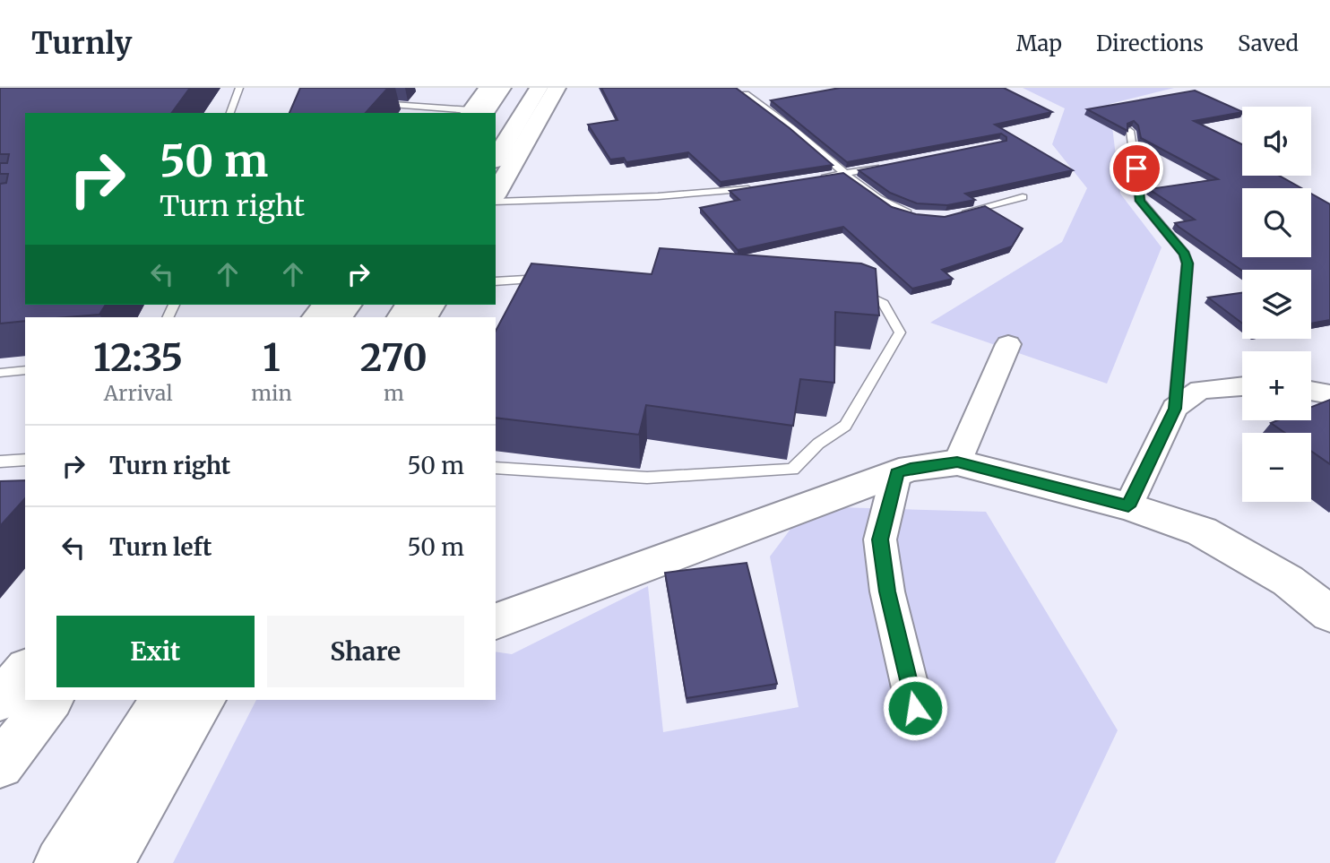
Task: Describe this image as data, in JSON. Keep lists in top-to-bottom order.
{
  "page": {
    "header": "Turnly",
    "nav": ["Map", "Directions", "Saved"],
    "map_buttons": ["+", "−"],
    "turn": ["50 m", "Turn right"],
    "eta": [
      "12:35",
      "Arrival",
      "1",
      "min",
      "270",
      "m"
    ],
    "list": [
      {
        "name": "Turn right",
        "value": "50 m"
      },
      {
        "name": "Turn left",
        "value": "50 m"
      }
    ],
    "buttons": ["Exit", "Share"]
  }
}
